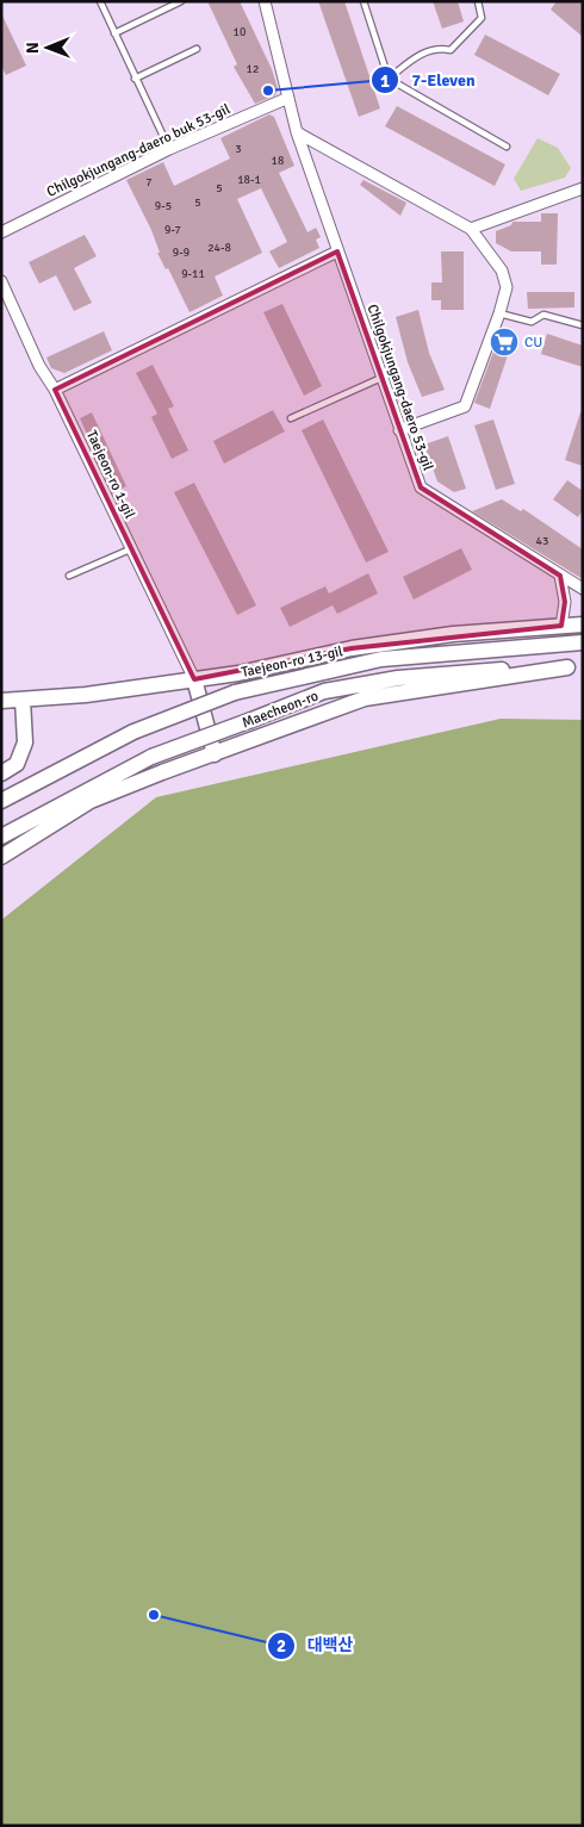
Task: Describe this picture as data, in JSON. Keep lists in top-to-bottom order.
{
  "streets": {
    "main road": ["Taejeon-ro 13-gil", "Maecheon-ro"],
    "street": ["Chilgokjungang-daero buk 53-gil", "Chilgokjungang-daero 53-gil", "Taejeon-ro 1-gil"]
  },
  "crossings": [
    ["Chilgokjungang-daero buk 53-gil", "Chilgokjungang-daero 53-gil"],
    ["Taejeon-ro 1-gil", "Taejeon-ro 13-gil"]
  ],
  "places": {
    "other": ["7-Eleven", "대백산"],
    "supermarket": ["CU"]
  },
  "house_numbers": [
    "10",
    "12",
    "3",
    "18",
    "18-1",
    "7",
    "5",
    "5",
    "9-5",
    "9-7",
    "24-8",
    "9-9",
    "9-11",
    "43"
  ],
  "north": "left"
}
